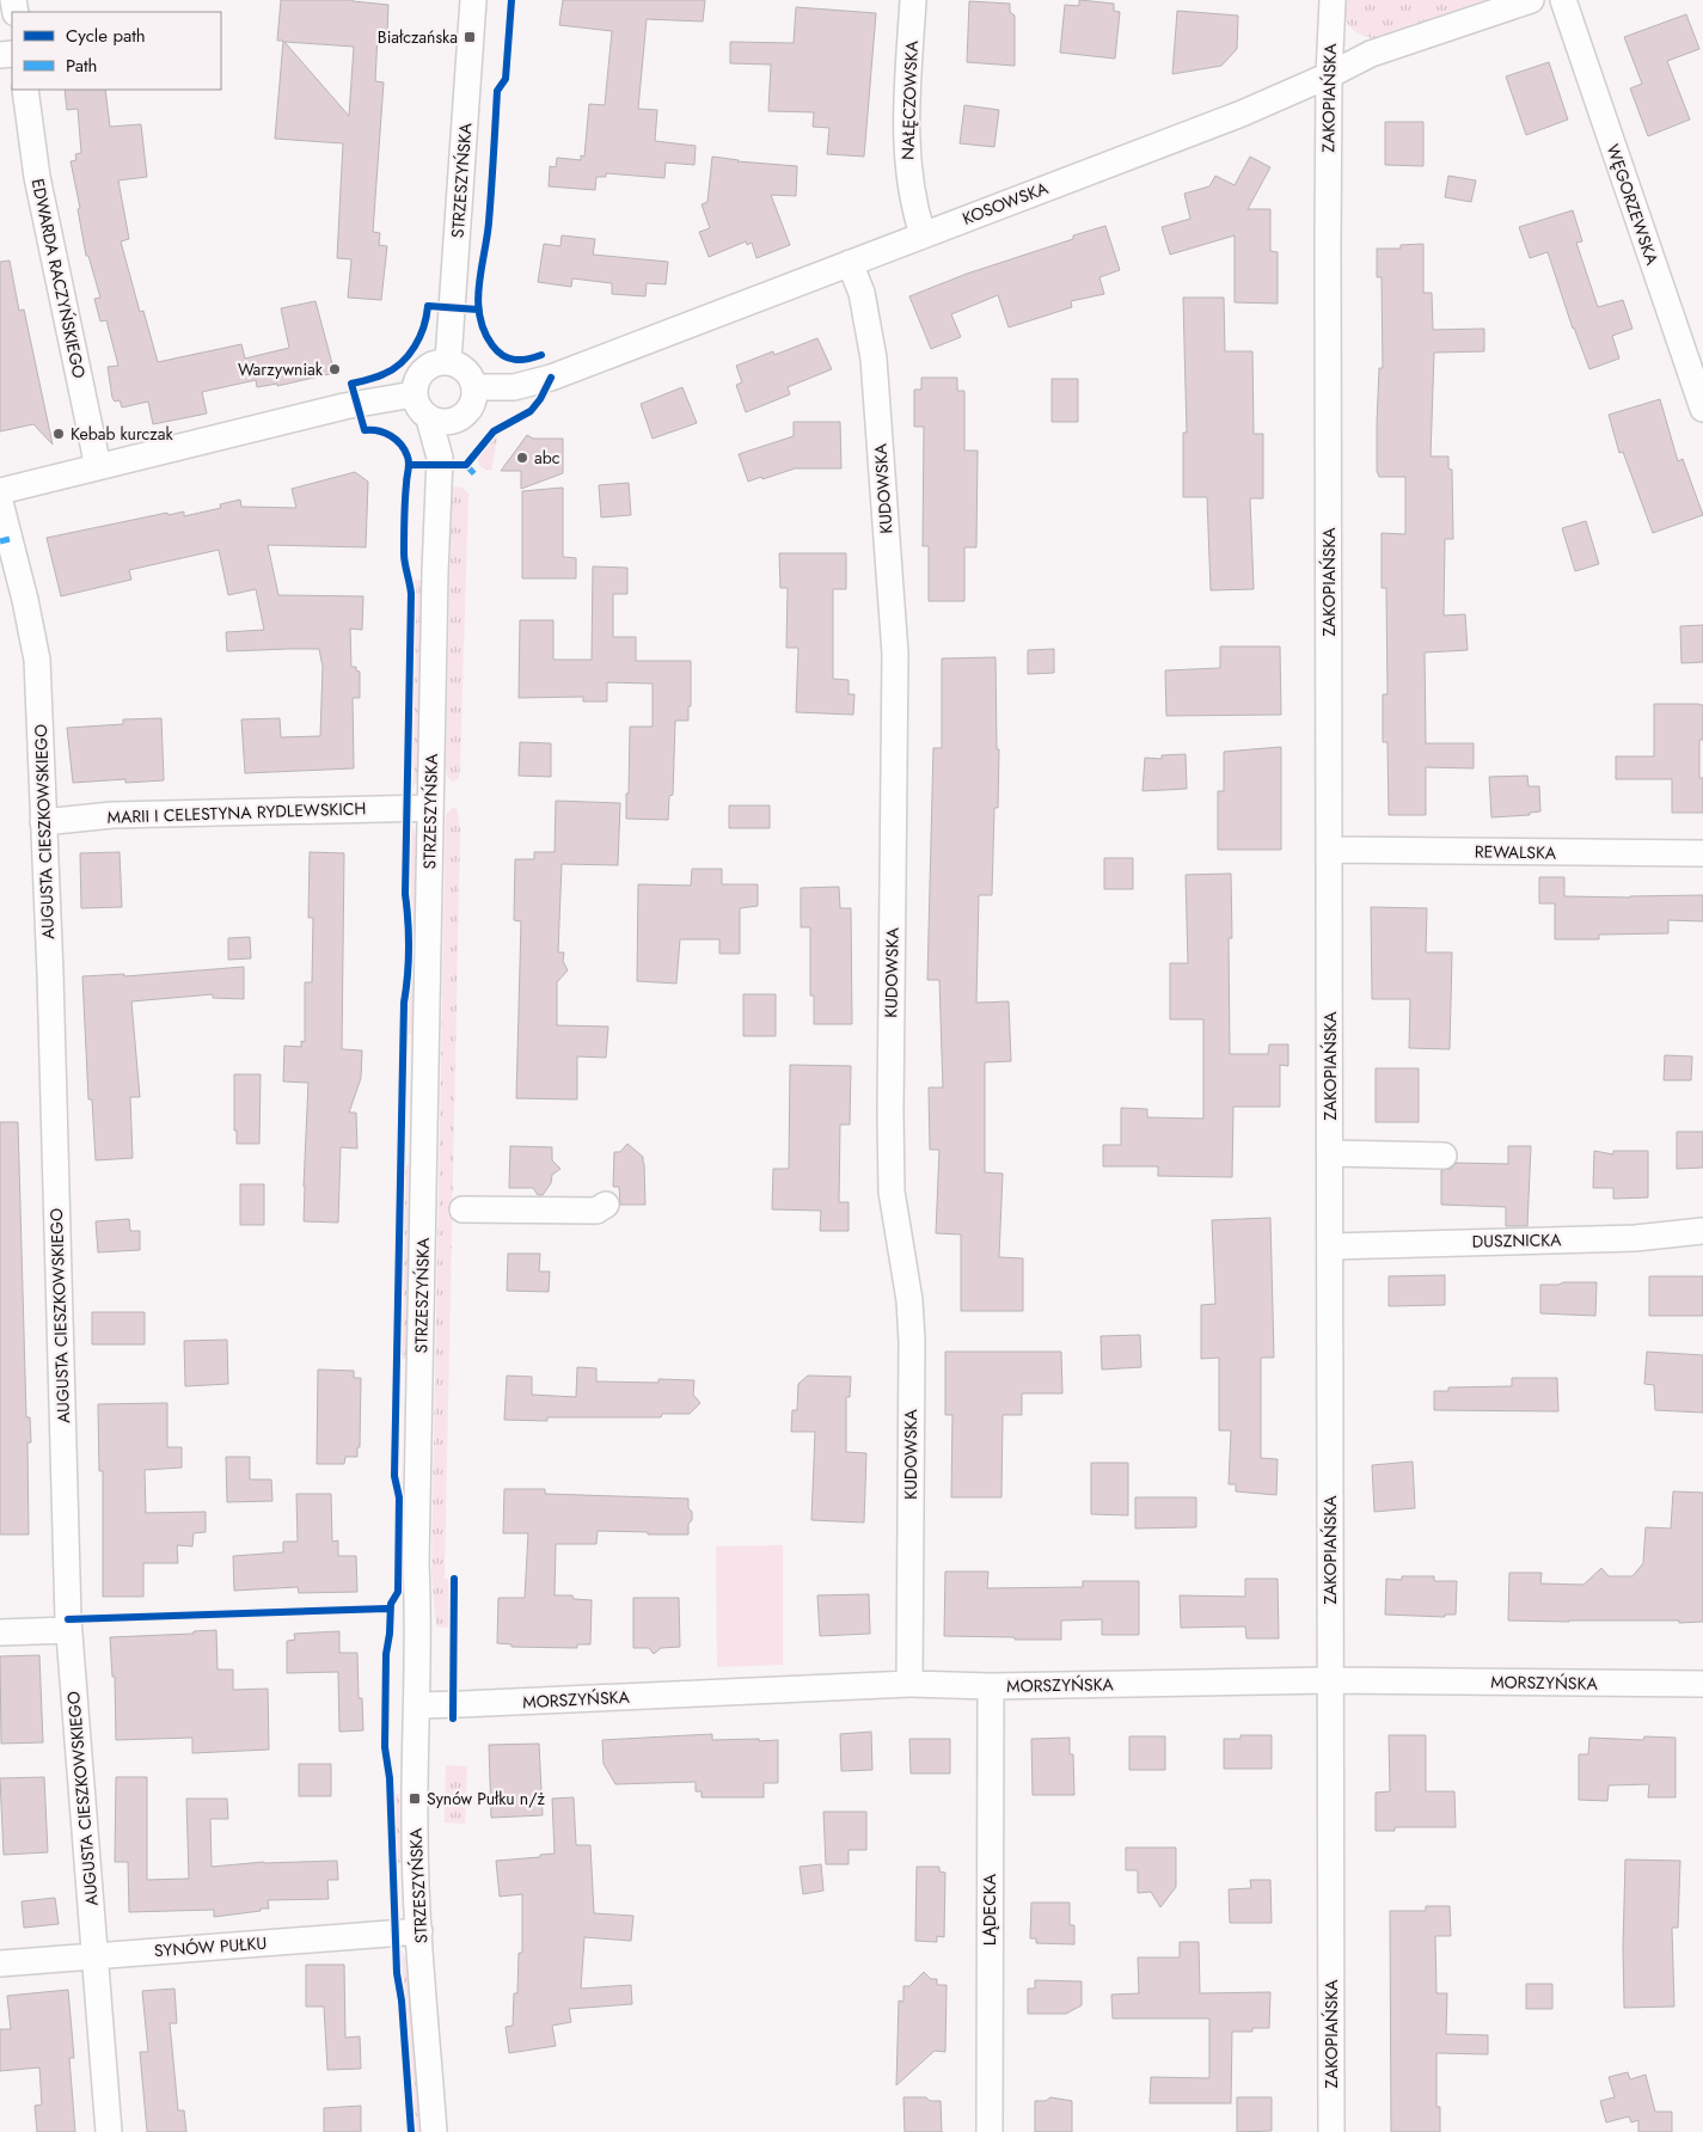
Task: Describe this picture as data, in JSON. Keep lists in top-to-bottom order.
{
  "streets": {
    "street": [
      "ZAKOPIAŃSKA",
      "NAŁĘCZOWSKA",
      "STRZESZYŃSKA",
      "KOSOWSKA",
      "WĘGORZEWSKA",
      "EDWARDA RACZYŃSKIEGO",
      "KUDOWSKA",
      "MARII I CELESTYNA RYDLEWSKICH",
      "AUGUSTA CIESZKOWSKIEGO",
      "REWALSKA",
      "DUSZNICKA",
      "MORSZYŃSKA",
      "LĄDECKA",
      "SYNÓW PUŁKU"
    ]
  },
  "crossings": [
    ["ZAKOPIAŃSKA", "KOSOWSKA"],
    ["ZAKOPIAŃSKA", "REWALSKA"],
    ["ZAKOPIAŃSKA", "DUSZNICKA"],
    ["ZAKOPIAŃSKA", "MORSZYŃSKA"],
    ["NAŁĘCZOWSKA", "KOSOWSKA"],
    ["STRZESZYŃSKA", "KOSOWSKA"],
    ["STRZESZYŃSKA", "MARII I CELESTYNA RYDLEWSKICH"],
    ["STRZESZYŃSKA", "MORSZYŃSKA"],
    ["STRZESZYŃSKA", "SYNÓW PUŁKU"],
    ["KOSOWSKA", "KUDOWSKA"],
    ["KUDOWSKA", "MORSZYŃSKA"],
    ["MARII I CELESTYNA RYDLEWSKICH", "AUGUSTA CIESZKOWSKIEGO"],
    ["AUGUSTA CIESZKOWSKIEGO", "SYNÓW PUŁKU"],
    ["MORSZYŃSKA", "LĄDECKA"]
  ],
  "places": {
    "transit": ["Białczańska", "Synów Pułku n/ż"],
    "other": ["Warzywniak", "Kebab kurczak", "abc"]
  },
  "legend": ["Cycle path", "Path"]
}
